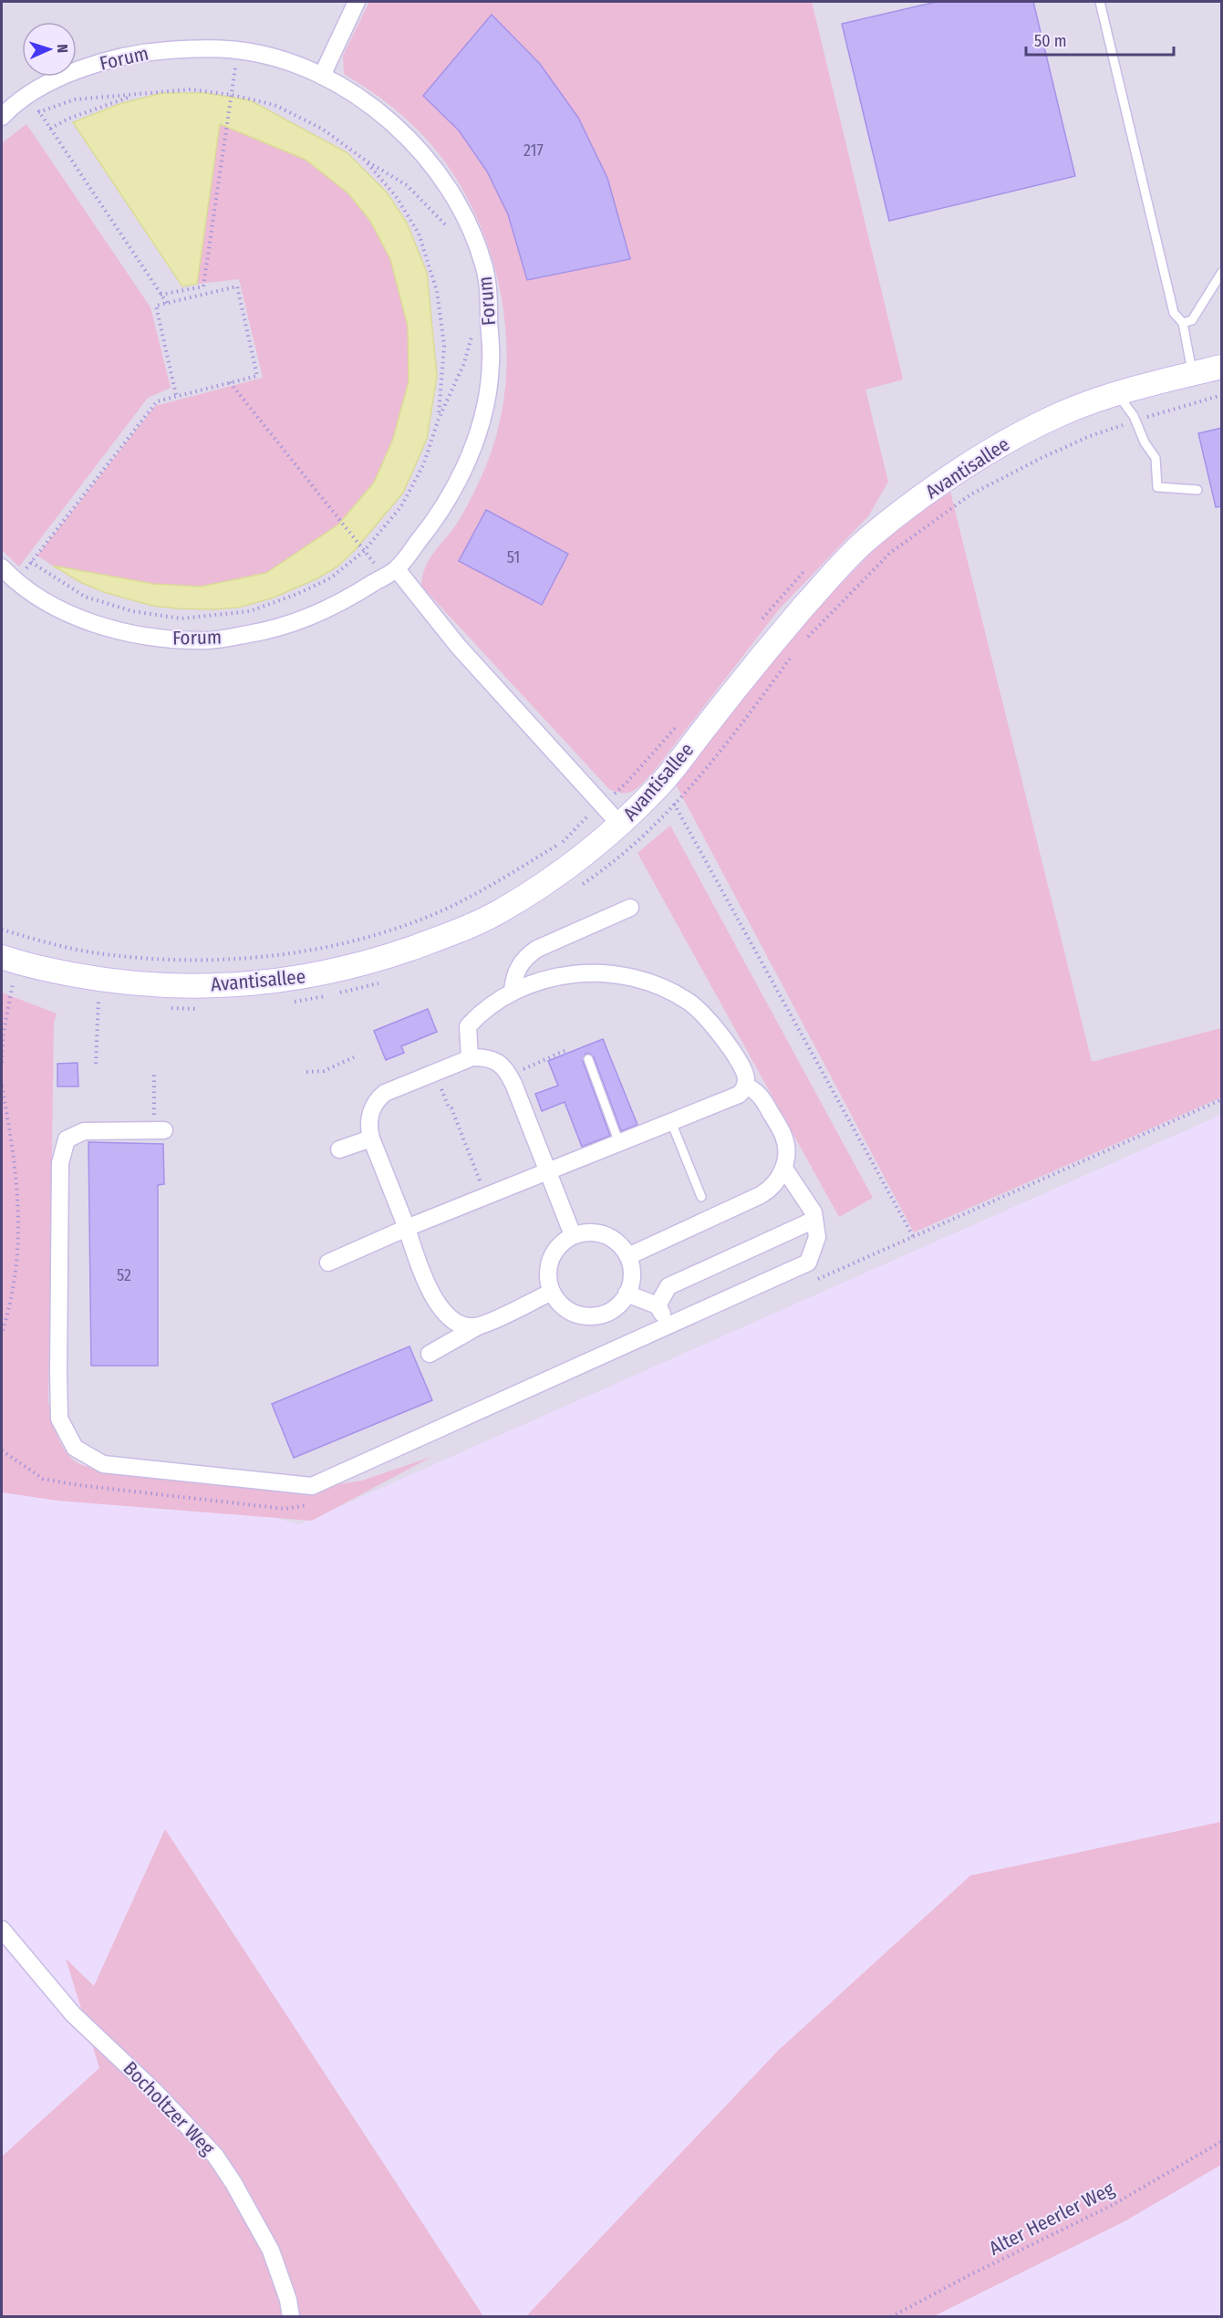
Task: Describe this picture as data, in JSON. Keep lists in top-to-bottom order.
{
  "streets": {
    "street": ["Forum", "Avantisallee", "Bocholtzer Weg"],
    "path": ["Alter Heerler Weg"]
  },
  "house_numbers": ["217", "51", "52"],
  "scale_bar": "50 m",
  "north": "right"
}
